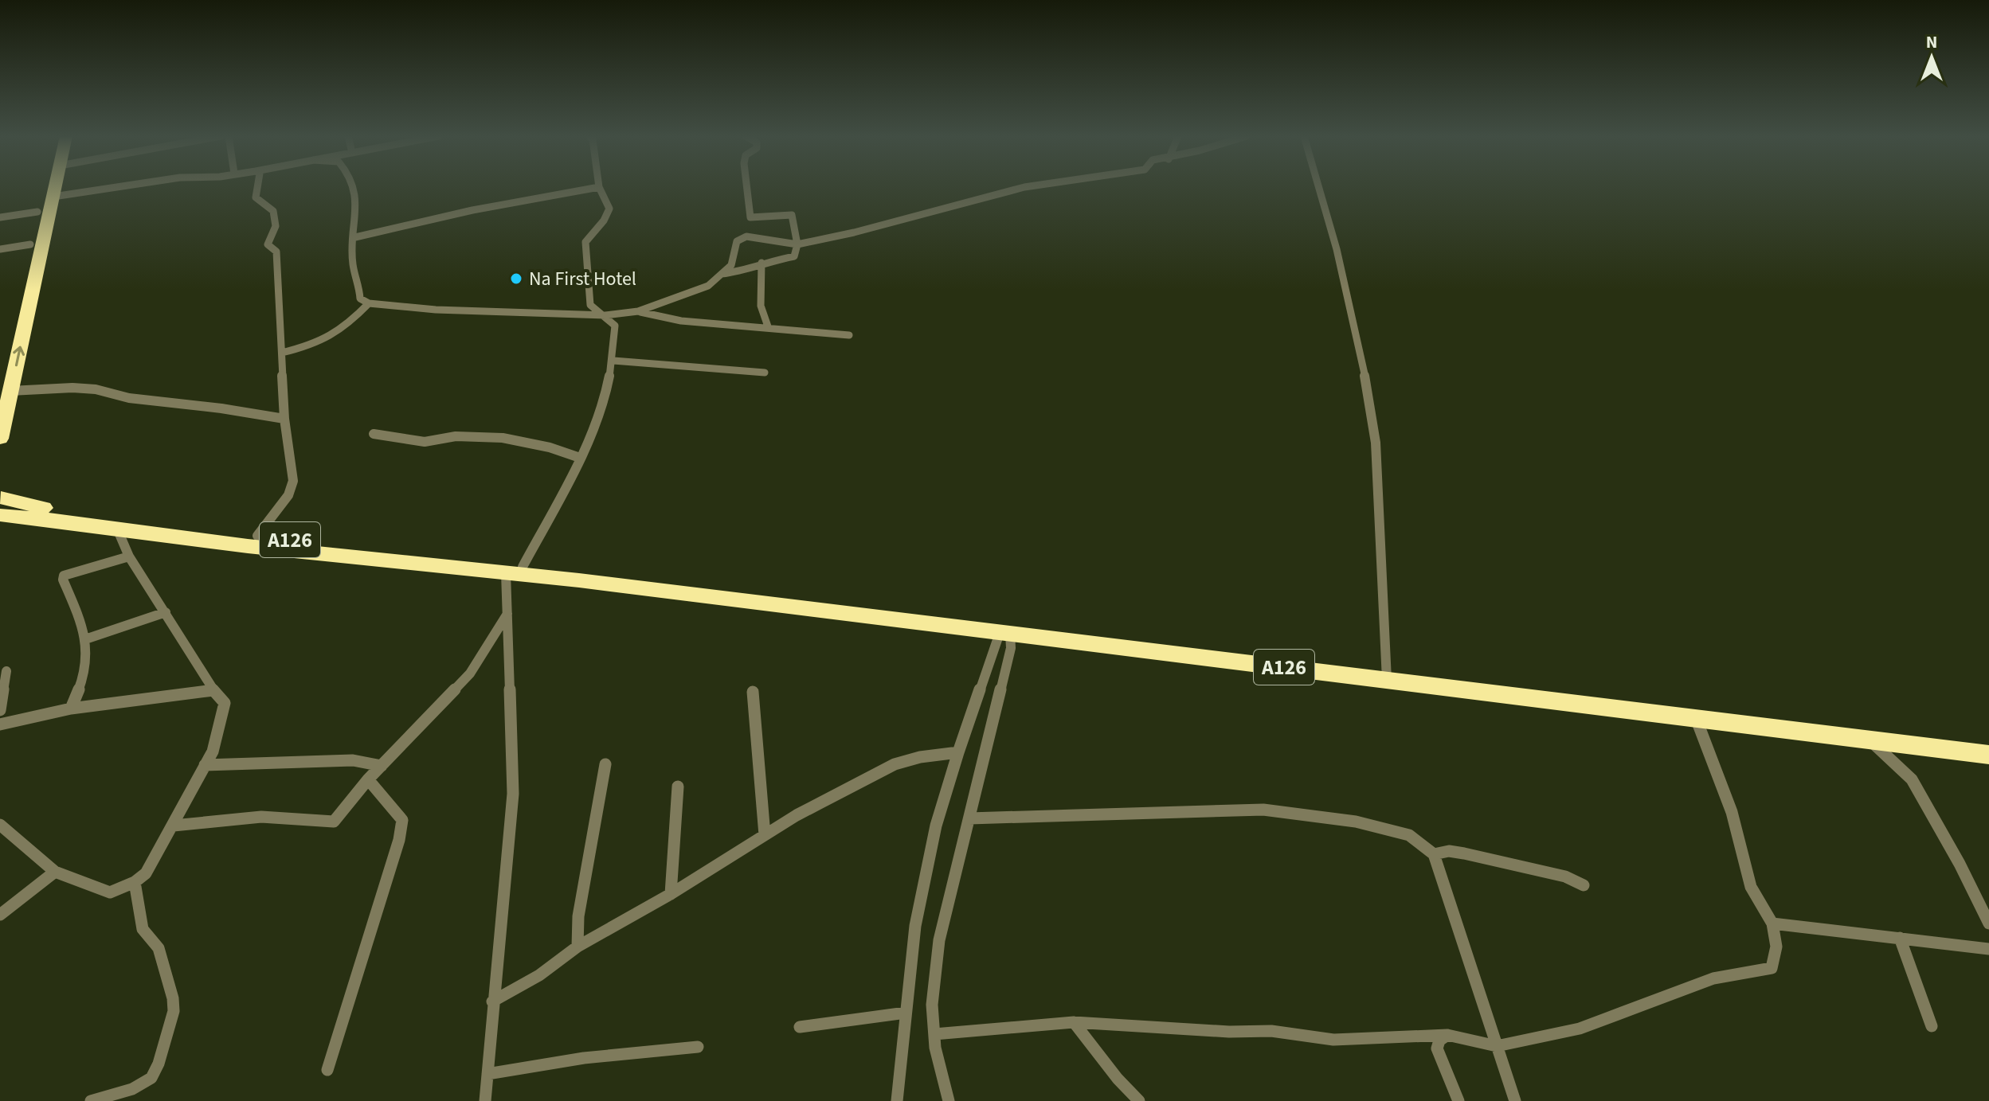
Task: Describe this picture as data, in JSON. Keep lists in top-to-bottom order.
{
  "streets": {
    "highway": ["A126"]
  },
  "places": ["Na First Hotel"],
  "north": "top"
}
